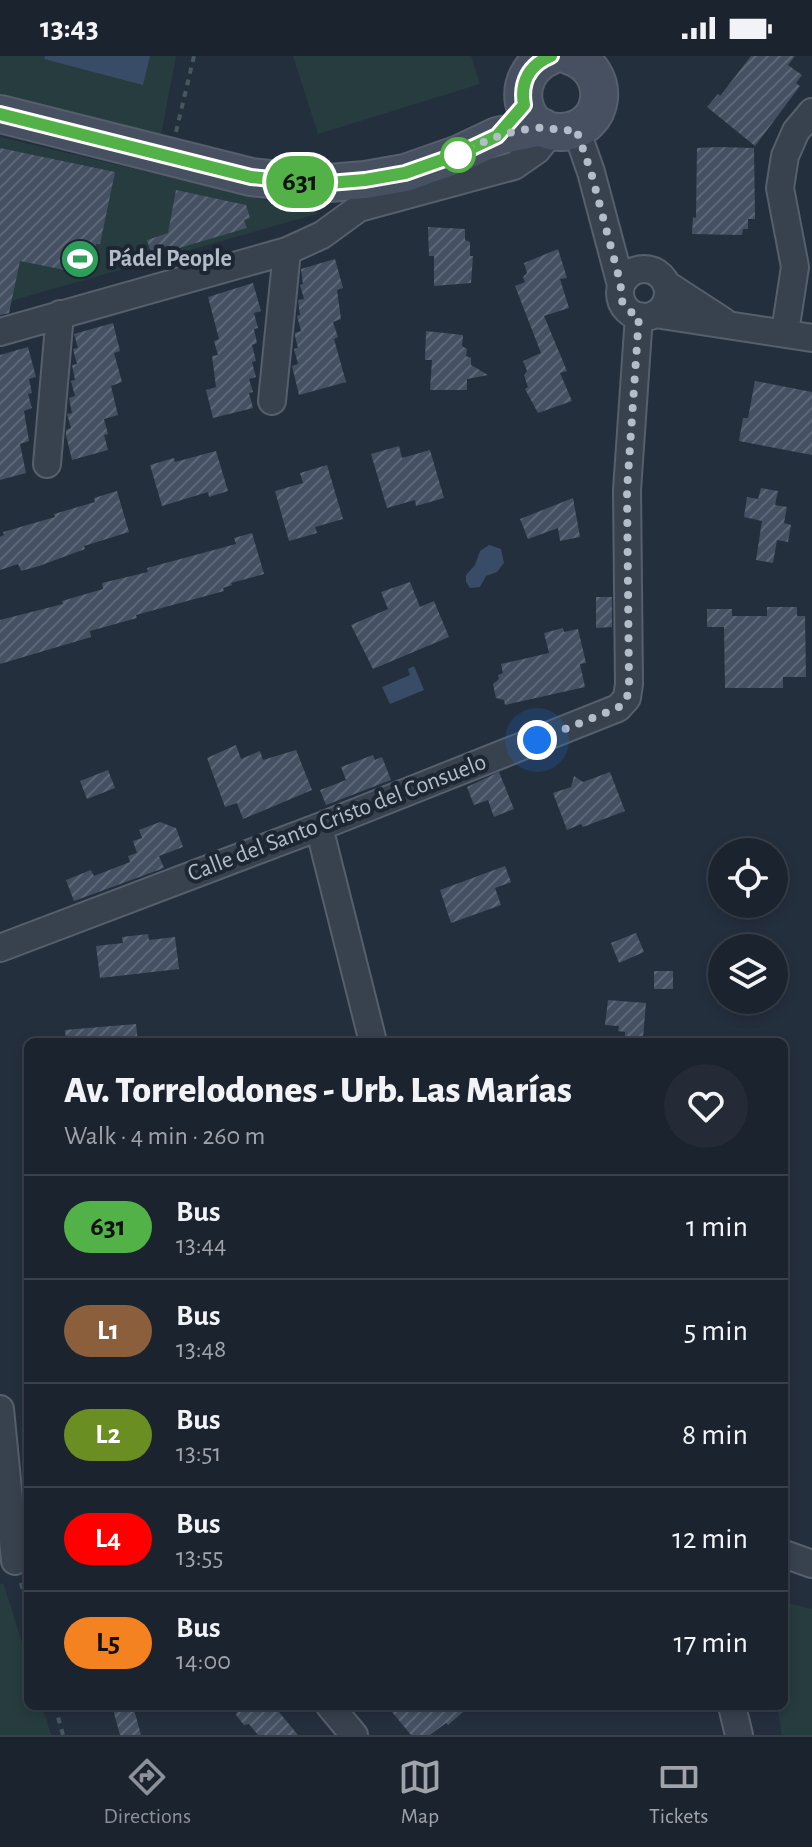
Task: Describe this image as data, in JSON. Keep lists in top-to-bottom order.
{
  "streets": {
    "street": ["Calle del Santo Cristo del Consuelo"]
  },
  "places": {
    "sports": ["Pádel People"]
  },
  "lines": ["bus line 631"],
  "page": {
    "status": "13:43",
    "on_map": "631",
    "heading": ["Av. Torrelodones - Urb. Las Marías", "Walk · 4 min · 260 m"],
    "list": [
      {
        "mark": "631",
        "name": "Bus",
        "note": "13:44",
        "value": "1 min"
      },
      {
        "mark": "L1",
        "name": "Bus",
        "note": "13:48",
        "value": "5 min"
      },
      {
        "mark": "L2",
        "name": "Bus",
        "note": "13:51",
        "value": "8 min"
      },
      {
        "mark": "L4",
        "name": "Bus",
        "note": "13:55",
        "value": "12 min"
      },
      {
        "mark": "L5",
        "name": "Bus",
        "note": "14:00",
        "value": "17 min"
      }
    ],
    "tabs": ["Directions", "Map", "Tickets"]
  }
}
